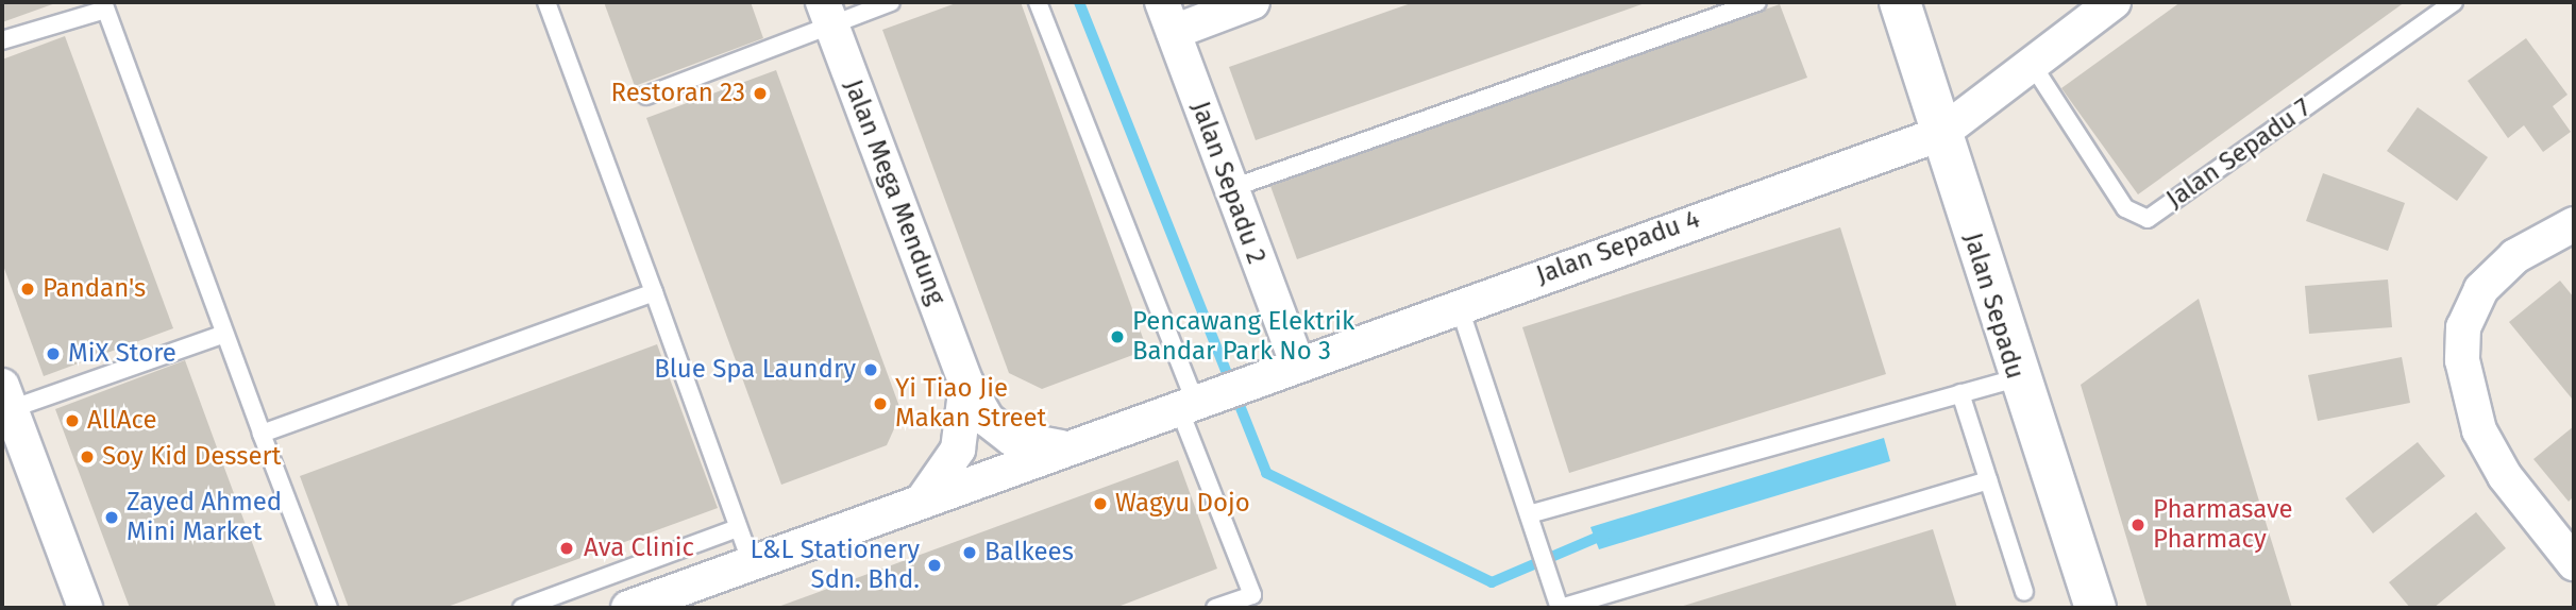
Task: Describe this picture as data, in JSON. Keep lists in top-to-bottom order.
{
  "streets": {
    "street": [
      "Jalan Sepadu 2",
      "Jalan Mega Mendung",
      "Jalan Sepadu 4",
      "Jalan Sepadu"
    ],
    "lane": ["Jalan Sepadu 7"]
  },
  "crossings": [
    ["Jalan Sepadu 7", "Jalan Sepadu 4"],
    ["Jalan Sepadu 2", "Jalan Sepadu 4"],
    ["Jalan Sepadu 4", "Jalan Sepadu"]
  ],
  "places": [
    "Restoran 23",
    "Pandan's",
    "Pencawang Elektrik Bandar Park No 3",
    "MiX Store",
    "Blue Spa Laundry",
    "Yi Tiao Jie Makan Street",
    "AllAce",
    "Soy Kid Dessert",
    "Wagyu Dojo",
    "Zayed Ahmed Mini Market",
    "Pharmasave Pharmacy",
    "Ava Clinic",
    "Balkees",
    "L&L Stationery Sdn. Bhd."
  ]
}
